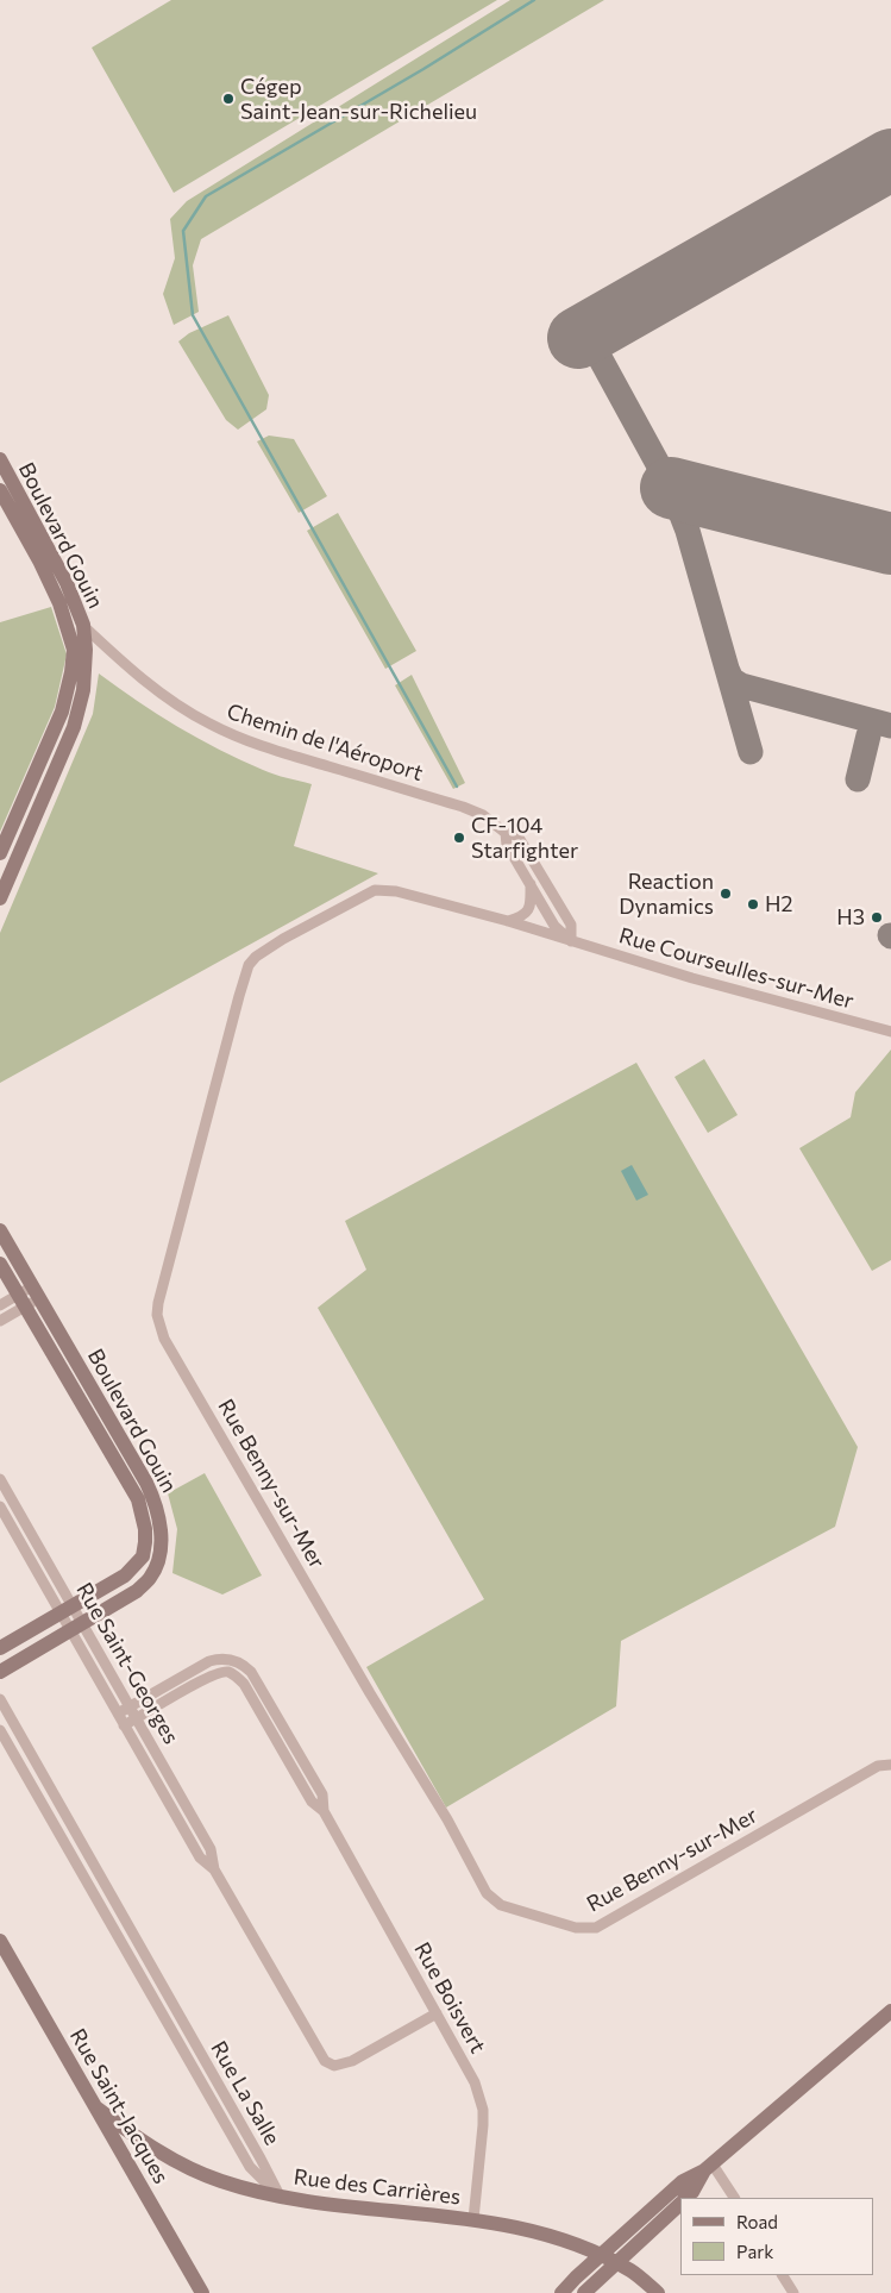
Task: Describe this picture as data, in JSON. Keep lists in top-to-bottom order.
{
  "streets": {
    "street": [
      "Boulevard Gouin",
      "Chemin de l'Aéroport",
      "Rue Courseulles-sur-Mer",
      "Rue Benny-sur-Mer",
      "Rue Saint-Georges",
      "Rue Boisvert",
      "Rue La Salle",
      "Rue Saint-Jacques",
      "Rue des Carrières"
    ]
  },
  "crossings": [
    ["Boulevard Gouin", "Chemin de l'Aéroport"],
    ["Boulevard Gouin", "Rue Saint-Georges"],
    ["Chemin de l'Aéroport", "Rue Courseulles-sur-Mer"],
    ["Chemin de l'Aéroport", "Rue Benny-sur-Mer"],
    ["Rue Courseulles-sur-Mer", "Rue Benny-sur-Mer"],
    ["Rue Saint-Georges", "Rue Boisvert"],
    ["Rue Boisvert", "Rue des Carrières"],
    ["Rue La Salle", "Rue des Carrières"],
    ["Rue Saint-Jacques", "Rue des Carrières"]
  ],
  "places": [
    "Cégep Saint-Jean-sur-Richelieu",
    "CF-104 Starfighter",
    "Reaction Dynamics",
    "H2",
    "H3"
  ],
  "legend": ["Road", "Park"]
}
